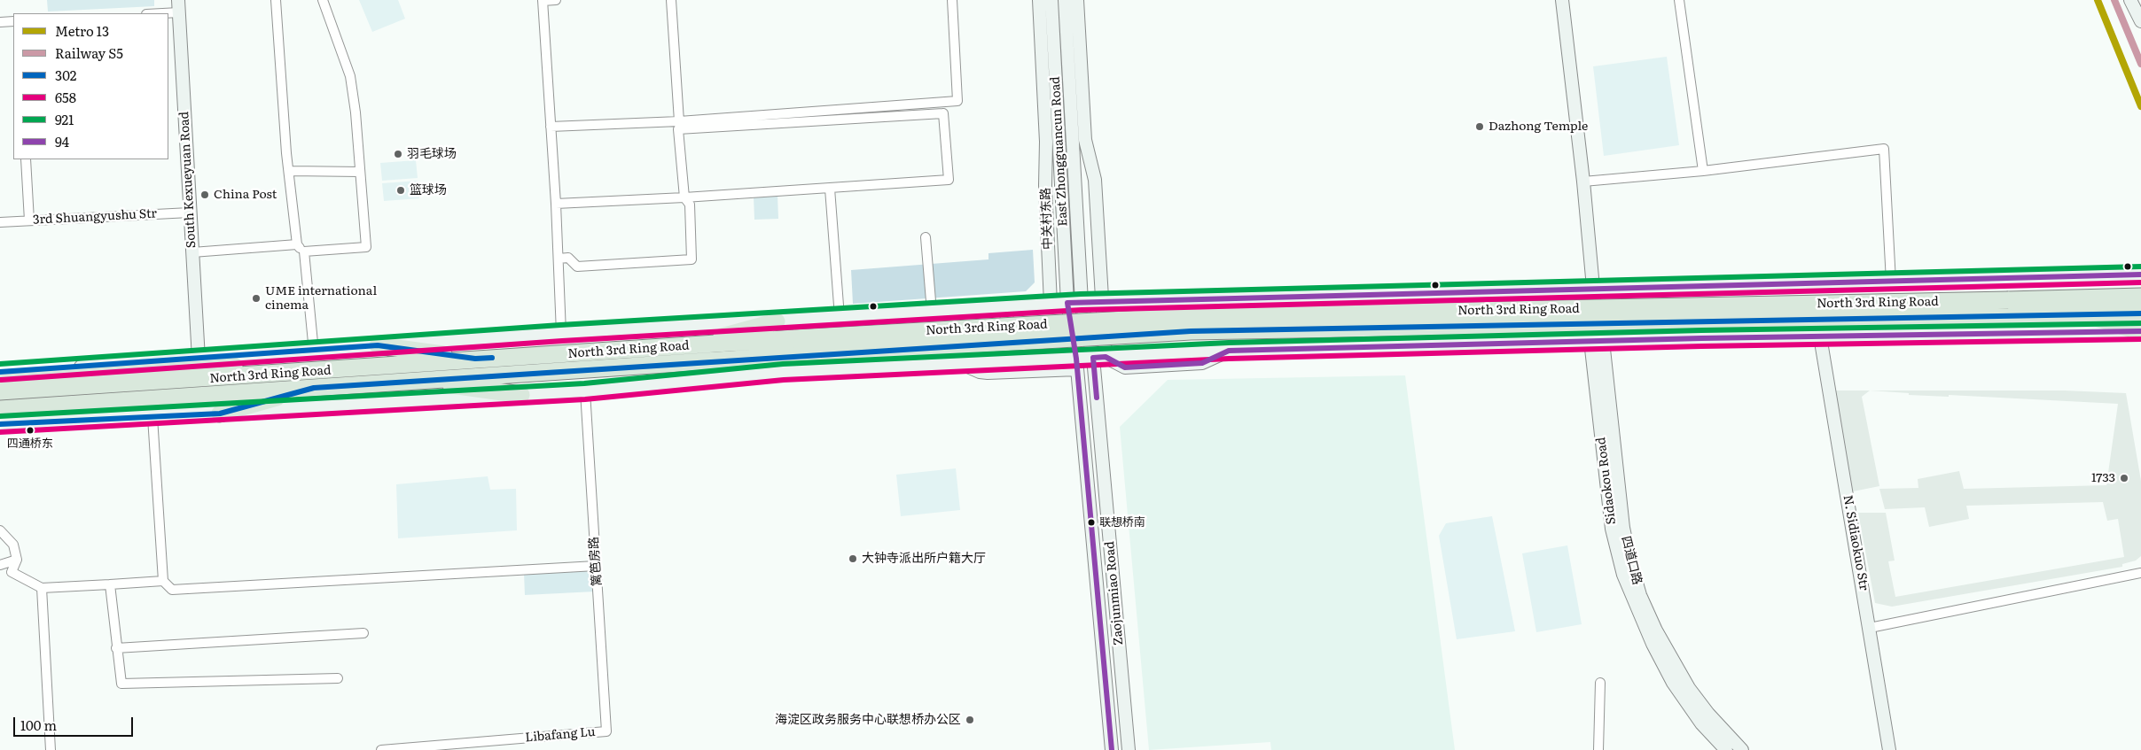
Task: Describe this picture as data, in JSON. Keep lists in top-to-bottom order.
{
  "streets": {
    "highway": ["North 3rd Ring Road"],
    "street": [
      "East Zhongguancun Road",
      "South Kexueyuan Road",
      "3rd Shuangyushu Str",
      "中关村东路",
      "Sidaokou Road",
      "N. Sidiaokuo Str",
      "四道口路",
      "篱笆房路",
      "Zaojunmiao Road",
      "Libafang Lu"
    ]
  },
  "crossings": [
    ["East Zhongguancun Road", "Zaojunmiao Road"],
    ["South Kexueyuan Road", "3rd Shuangyushu Str"],
    ["Sidaokou Road", "四道口路"],
    ["篱笆房路", "Libafang Lu"]
  ],
  "places": [
    "Dazhong Temple",
    "羽毛球场",
    "篮球场",
    "China Post",
    "UME international cinema",
    "四通桥东",
    "1733",
    "联想桥南",
    "大钟寺派出所户籍大厅",
    "海淀区政务服务中心联想桥办公区"
  ],
  "lines": [
    "metro line 13",
    "rail line S5",
    "transit line 921",
    "transit line 94",
    "transit line 658",
    "transit line 302"
  ],
  "legend": [
    "Metro 13",
    "Railway S5",
    "302",
    "658",
    "921",
    "94"
  ],
  "scale_bar": "100 m"
}
